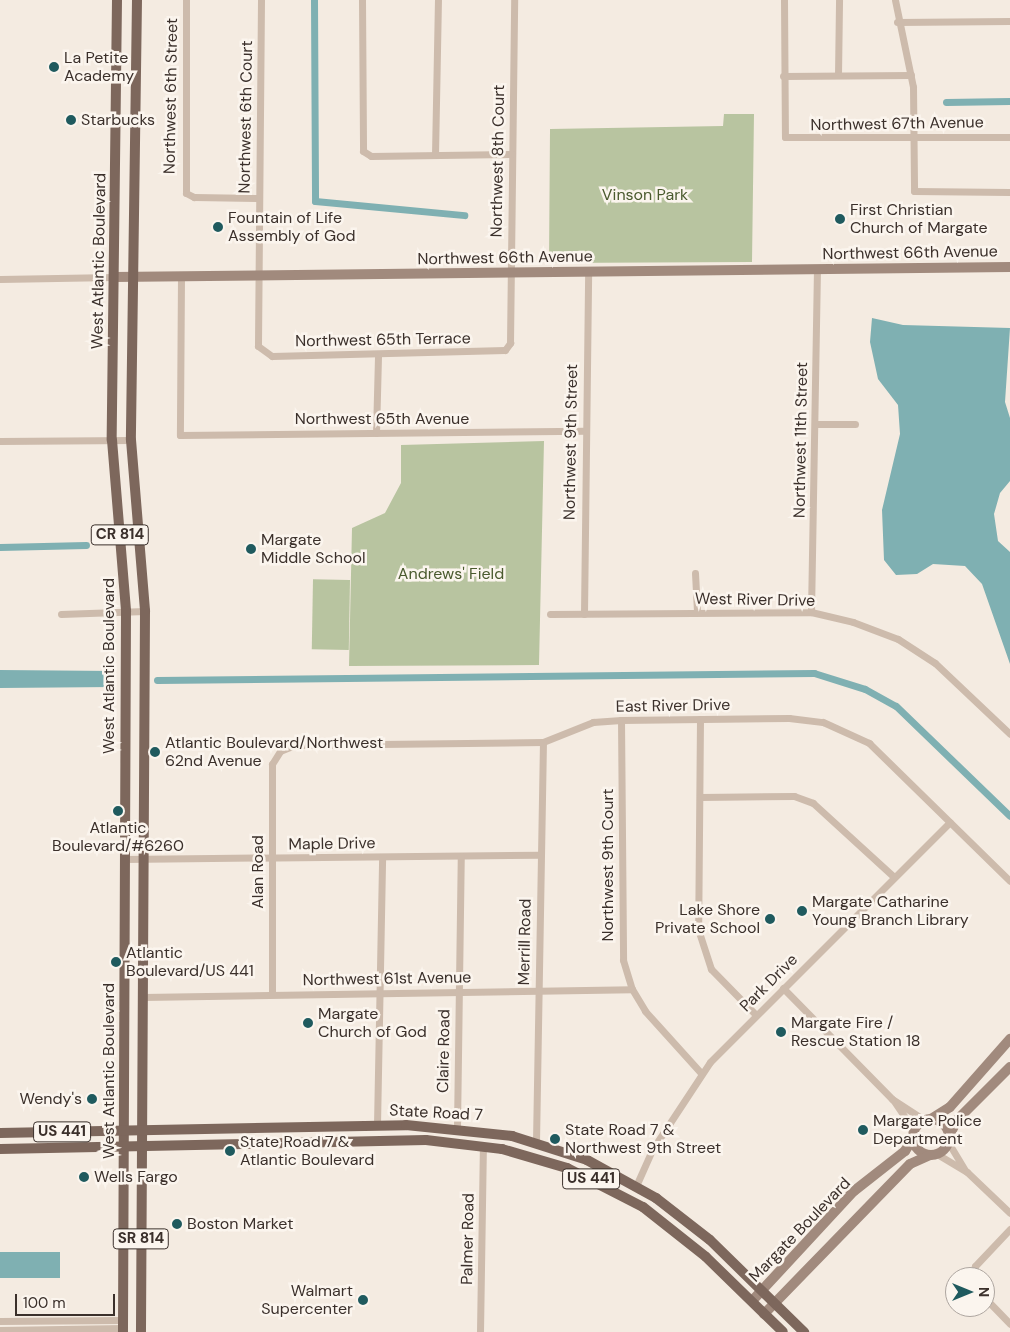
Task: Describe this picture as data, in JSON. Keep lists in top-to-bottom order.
{
  "streets": {
    "main road": [
      "West Atlantic Boulevard",
      "CR 814",
      "State Road 7",
      "US 441",
      "SR 814"
    ],
    "street": [
      "Northwest 6th Street",
      "Northwest 6th Court",
      "Northwest 67th Avenue",
      "Northwest 8th Court",
      "Northwest 66th Avenue",
      "Northwest 65th Terrace",
      "Northwest 65th Avenue",
      "Northwest 11th Street",
      "Northwest 9th Street",
      "West River Drive",
      "East River Drive",
      "Maple Drive",
      "Northwest 9th Court",
      "Alan Road",
      "Merrill Road",
      "Northwest 61st Avenue",
      "Park Drive",
      "Claire Road",
      "Margate Boulevard",
      "Palmer Road"
    ]
  },
  "crossings": [
    ["Northwest 6th Street", "Northwest 6th Court"],
    ["Northwest 6th Court", "Northwest 66th Avenue"],
    ["Northwest 6th Court", "Northwest 65th Terrace"],
    ["Northwest 8th Court", "Northwest 66th Avenue"],
    ["Northwest 8th Court", "Northwest 65th Terrace"],
    ["Northwest 66th Avenue", "West Atlantic Boulevard"],
    ["Northwest 66th Avenue", "Northwest 65th Avenue"],
    ["Northwest 66th Avenue", "Northwest 11th Street"],
    ["Northwest 66th Avenue", "Northwest 9th Street"],
    ["West Atlantic Boulevard", "Maple Drive"],
    ["West Atlantic Boulevard", "Northwest 61st Avenue"],
    ["West Atlantic Boulevard", "State Road 7"],
    ["Northwest 65th Avenue", "Northwest 9th Street"],
    ["Northwest 11th Street", "West River Drive"],
    ["Northwest 9th Street", "West River Drive"],
    ["East River Drive", "Northwest 9th Court"],
    ["East River Drive", "Alan Road"],
    ["East River Drive", "Merrill Road"],
    ["East River Drive", "Park Drive"],
    ["Maple Drive", "Alan Road"],
    ["Maple Drive", "Merrill Road"],
    ["Maple Drive", "Claire Road"],
    ["Northwest 9th Court", "Northwest 61st Avenue"],
    ["Northwest 9th Court", "Park Drive"],
    ["Alan Road", "Northwest 61st Avenue"],
    ["Merrill Road", "Northwest 61st Avenue"],
    ["Merrill Road", "State Road 7"],
    ["Northwest 61st Avenue", "Claire Road"],
    ["Park Drive", "State Road 7"],
    ["Claire Road", "State Road 7"],
    ["State Road 7", "Margate Boulevard"],
    ["State Road 7", "Palmer Road"]
  ],
  "parks": ["Vinson Park", "Andrews' Field"],
  "places": [
    "La Petite Academy",
    "Starbucks",
    "First Christian Church of Margate",
    "Fountain of Life Assembly of God",
    "Margate Middle School",
    "Atlantic Boulevard/Northwest 62nd Avenue",
    "Atlantic Boulevard/#6260",
    "Margate Catharine Young Branch Library",
    "Lake Shore Private School",
    "Atlantic Boulevard/US 441",
    "Margate Church of God",
    "Margate Fire / Rescue Station 18",
    "Wendy's",
    "Margate Police Department",
    "State Road 7 & Northwest 9th Street",
    "State Road 7 & Atlantic Boulevard",
    "Wells Fargo",
    "Boston Market",
    "Walmart Supercenter"
  ],
  "scale_bar": "100 m",
  "north": "right"
}
